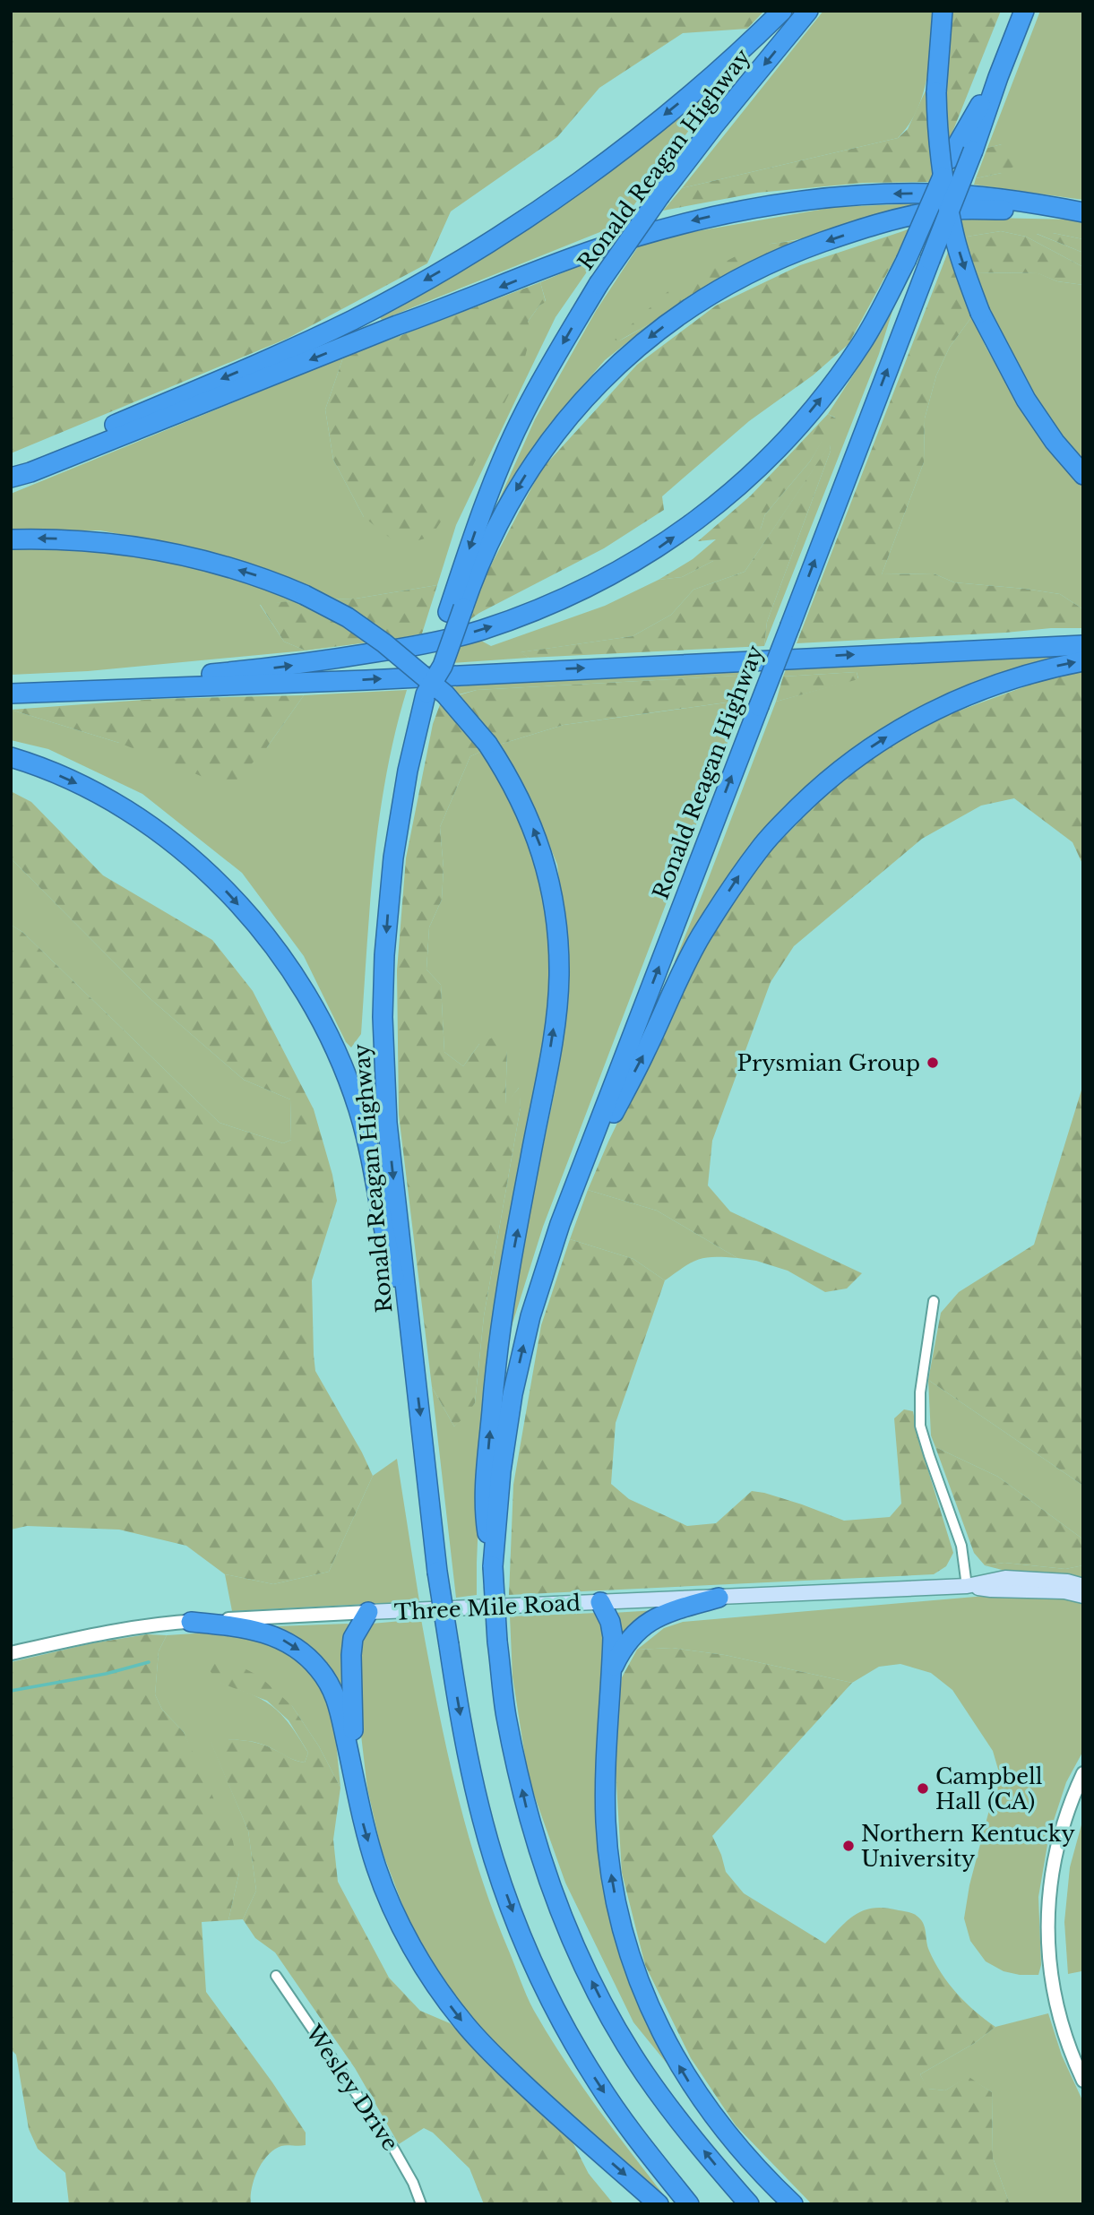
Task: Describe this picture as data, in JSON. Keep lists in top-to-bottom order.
{
  "streets": {
    "highway": ["Ronald Reagan Highway"],
    "main road": ["Three Mile Road"],
    "street": ["Wesley Drive"]
  },
  "places": ["Prysmian Group", "Campbell Hall (CA)", "Northern Kentucky University"]
}
